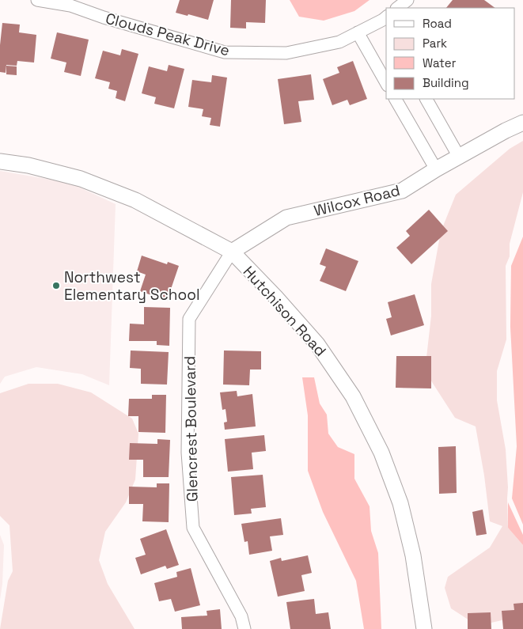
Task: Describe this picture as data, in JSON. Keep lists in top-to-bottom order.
{
  "streets": {
    "street": [
      "Clouds Peak Drive",
      "Wilcox Road",
      "Hutchison Road",
      "Glencrest Boulevard"
    ]
  },
  "crossings": [
    ["Wilcox Road", "Hutchison Road"],
    ["Wilcox Road", "Glencrest Boulevard"],
    ["Hutchison Road", "Glencrest Boulevard"]
  ],
  "places": ["Northwest Elementary School"],
  "legend": [
    "Road",
    "Park",
    "Water",
    "Building"
  ]
}
